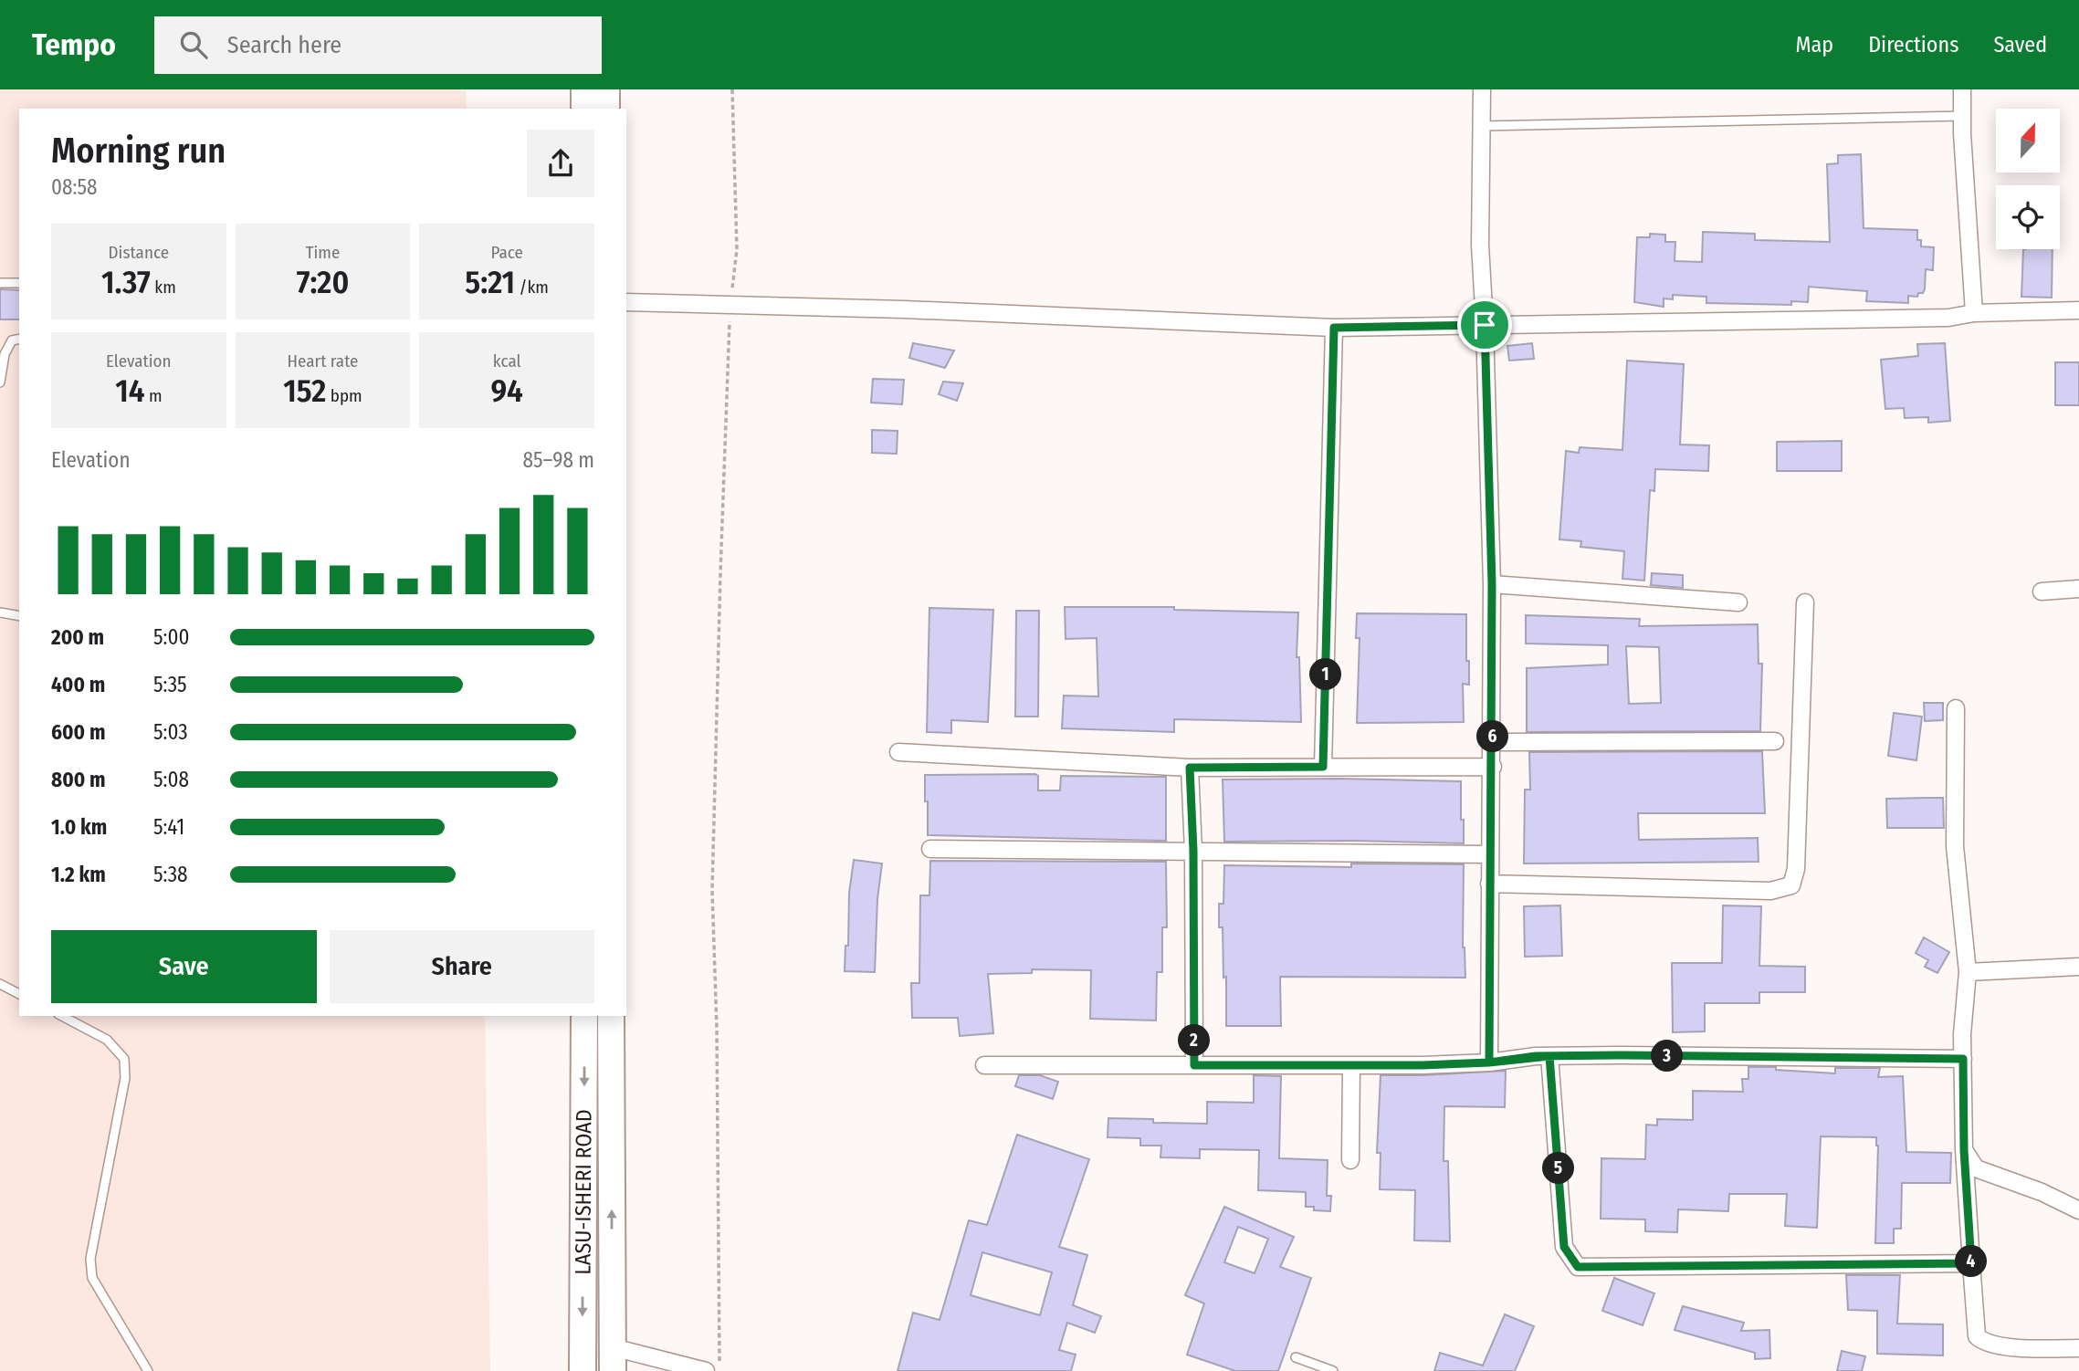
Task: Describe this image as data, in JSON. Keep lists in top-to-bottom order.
{
  "streets": {
    "main road": ["LASU-ISHERI ROAD"]
  },
  "north": "top",
  "page": {
    "header": "Tempo",
    "search": "Search here",
    "nav": ["Map", "Directions", "Saved"],
    "heading": ["Morning run", "08:58"],
    "stats": [
      ["Distance", "1.37 km"],
      ["Time", "7:20"],
      ["Pace", "5:21 /km"],
      ["Elevation", "14 m"],
      ["Heart rate", "152 bpm"],
      ["kcal", "94"]
    ],
    "chart": ["Elevation", "85–98 m"],
    "list": [
      {
        "name": "200 m",
        "note": "5:00"
      },
      {
        "name": "400 m",
        "note": "5:35"
      },
      {
        "name": "600 m",
        "note": "5:03"
      },
      {
        "name": "800 m",
        "note": "5:08"
      },
      {
        "name": "1.0 km",
        "note": "5:41"
      },
      {
        "name": "1.2 km",
        "note": "5:38"
      }
    ],
    "pins": [
      "1",
      "6",
      "2",
      "3",
      "5",
      "4"
    ],
    "buttons": ["Save", "Share"]
  }
}
